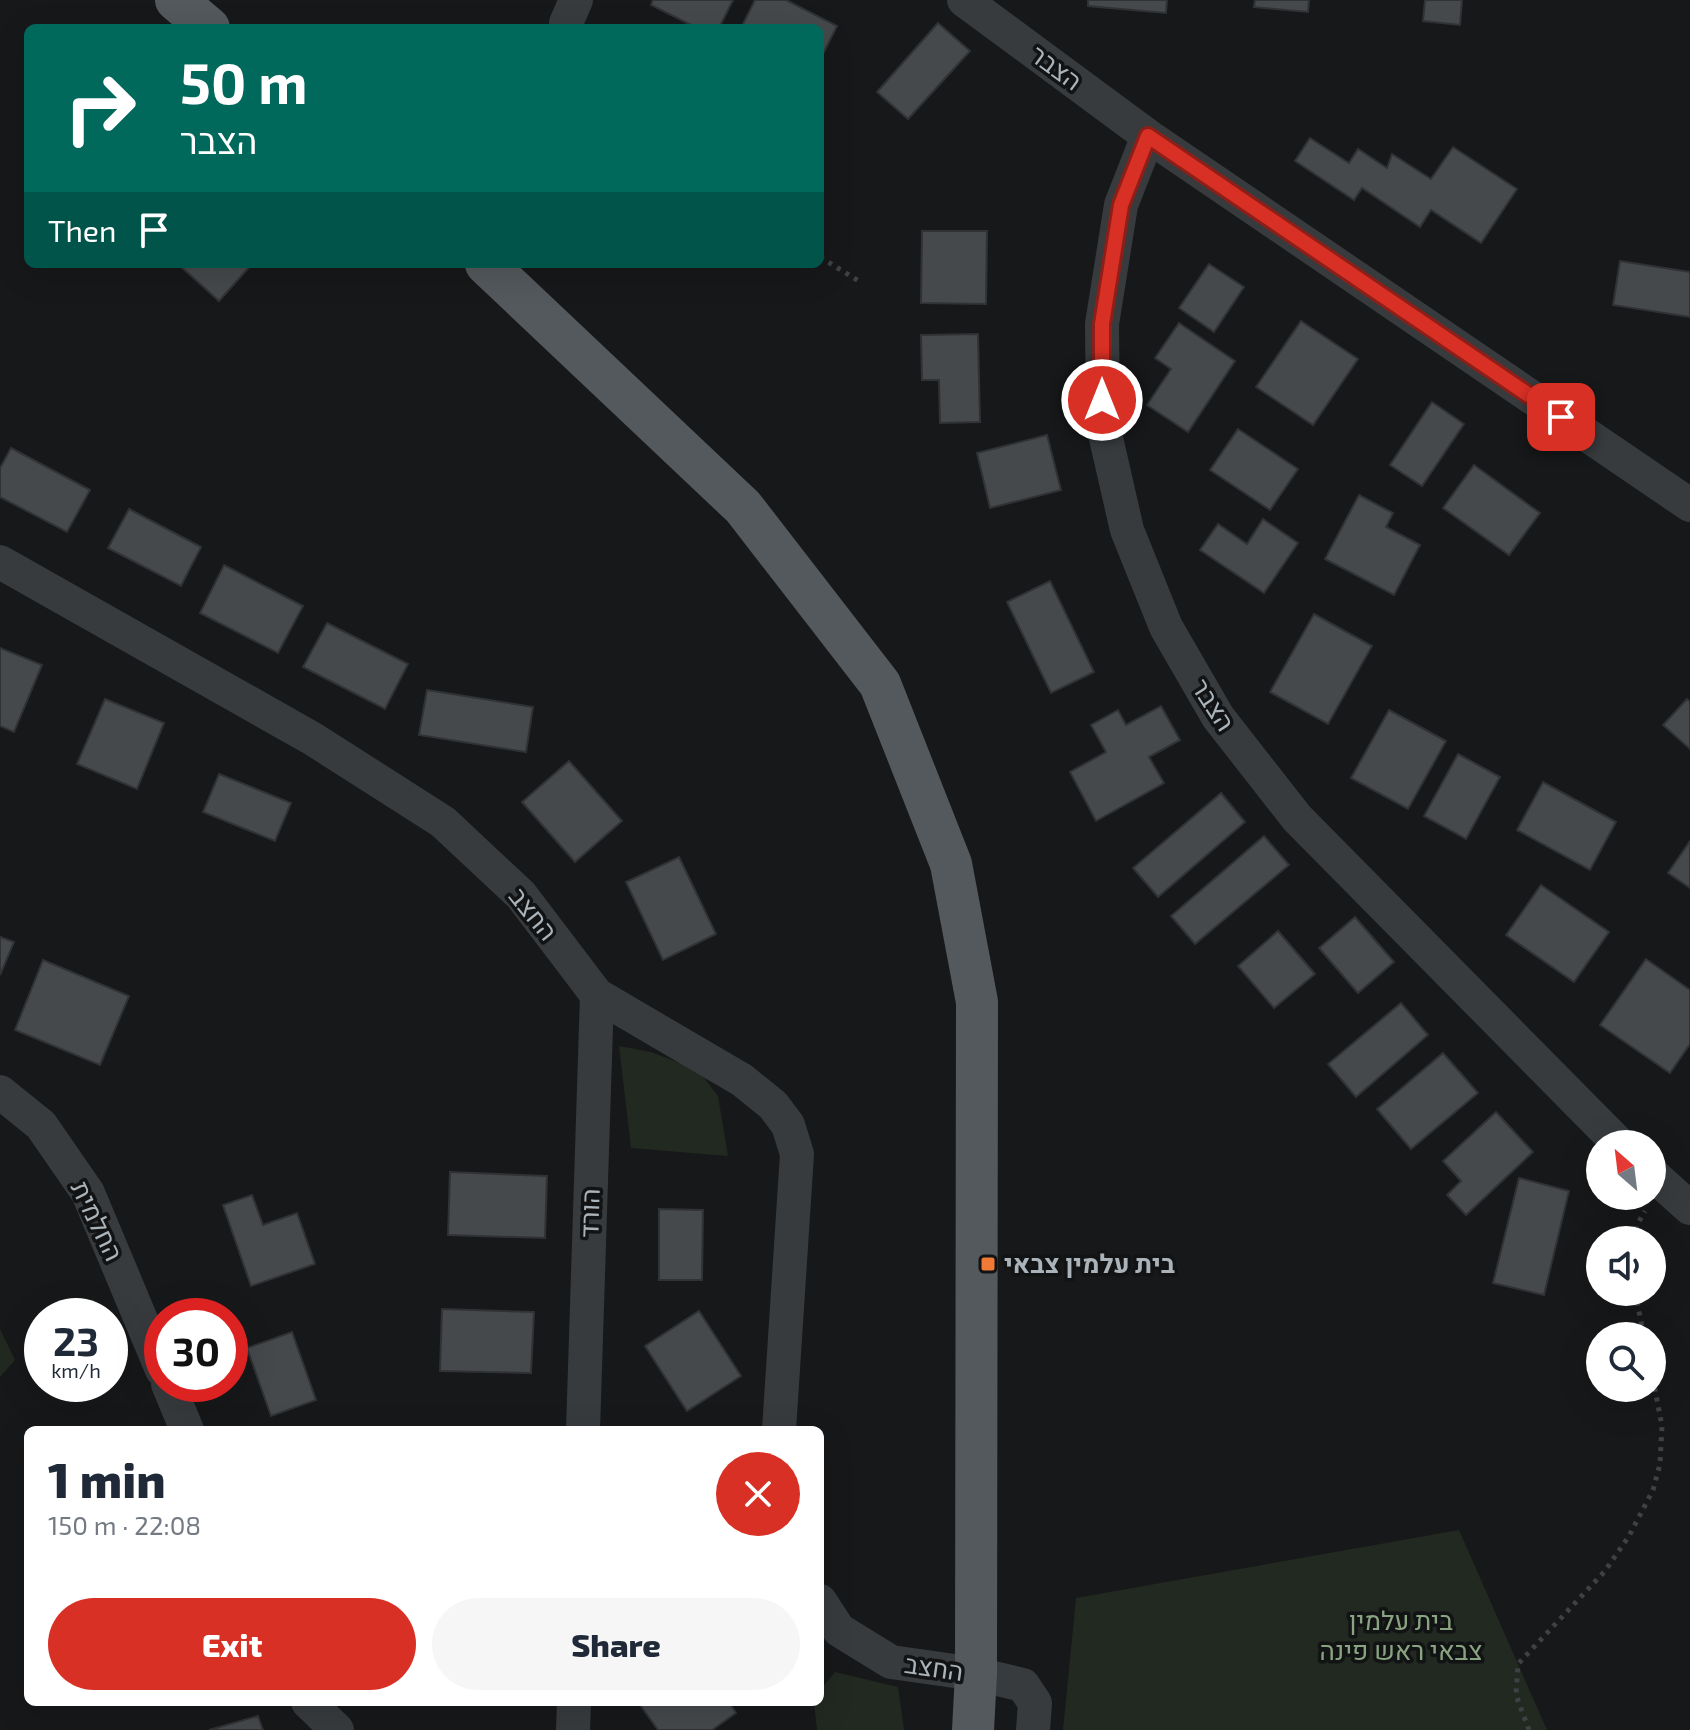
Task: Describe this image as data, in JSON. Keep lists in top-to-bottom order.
{
  "streets": {
    "street": [
      "הצבר",
      "החצב",
      "הורד",
      "החלמית"
    ]
  },
  "crossings": [
    ["החצב", "הורד"]
  ],
  "parks": ["בית עלמין צבאי ראש פינה"],
  "places": {
    "transit": ["בית עלמין צבאי"]
  },
  "north": "top left",
  "page": {
    "turn": ["50 m", "הצבר"],
    "then": "Then",
    "speed": "23 km/h",
    "limit": "30",
    "heading": ["1 min", "150 m · 22:08"],
    "buttons": ["Exit", "Share"]
  }
}
